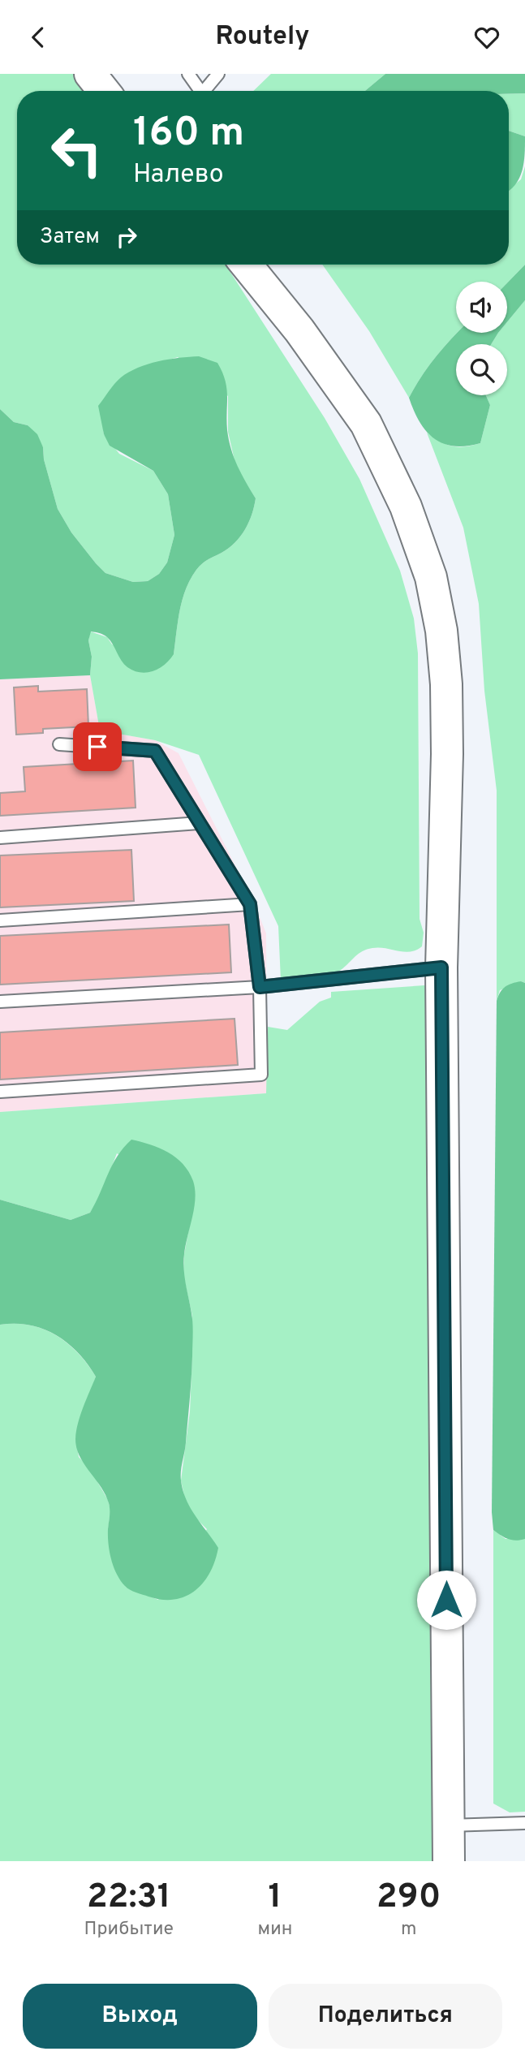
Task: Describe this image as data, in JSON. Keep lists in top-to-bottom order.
{
  "page": {
    "header": "Routely",
    "turn": ["160 m", "Налево"],
    "then": "Затем",
    "eta": [
      "22:31",
      "Прибытие",
      "1",
      "мин",
      "290",
      "m"
    ],
    "buttons": ["Выход", "Поделиться"]
  }
}
